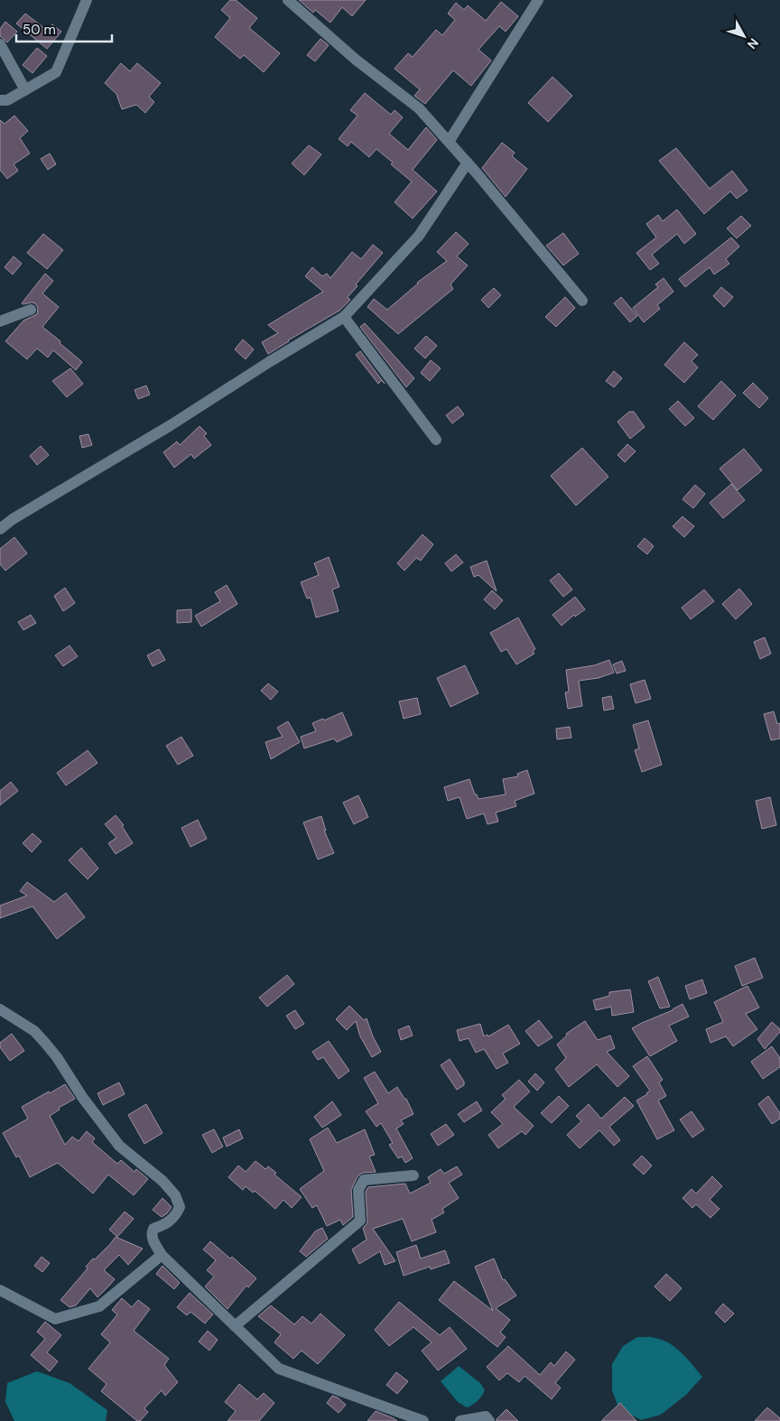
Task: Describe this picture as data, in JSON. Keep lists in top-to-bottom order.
{
  "scale_bar": "50 m",
  "north": "bottom right"
}
